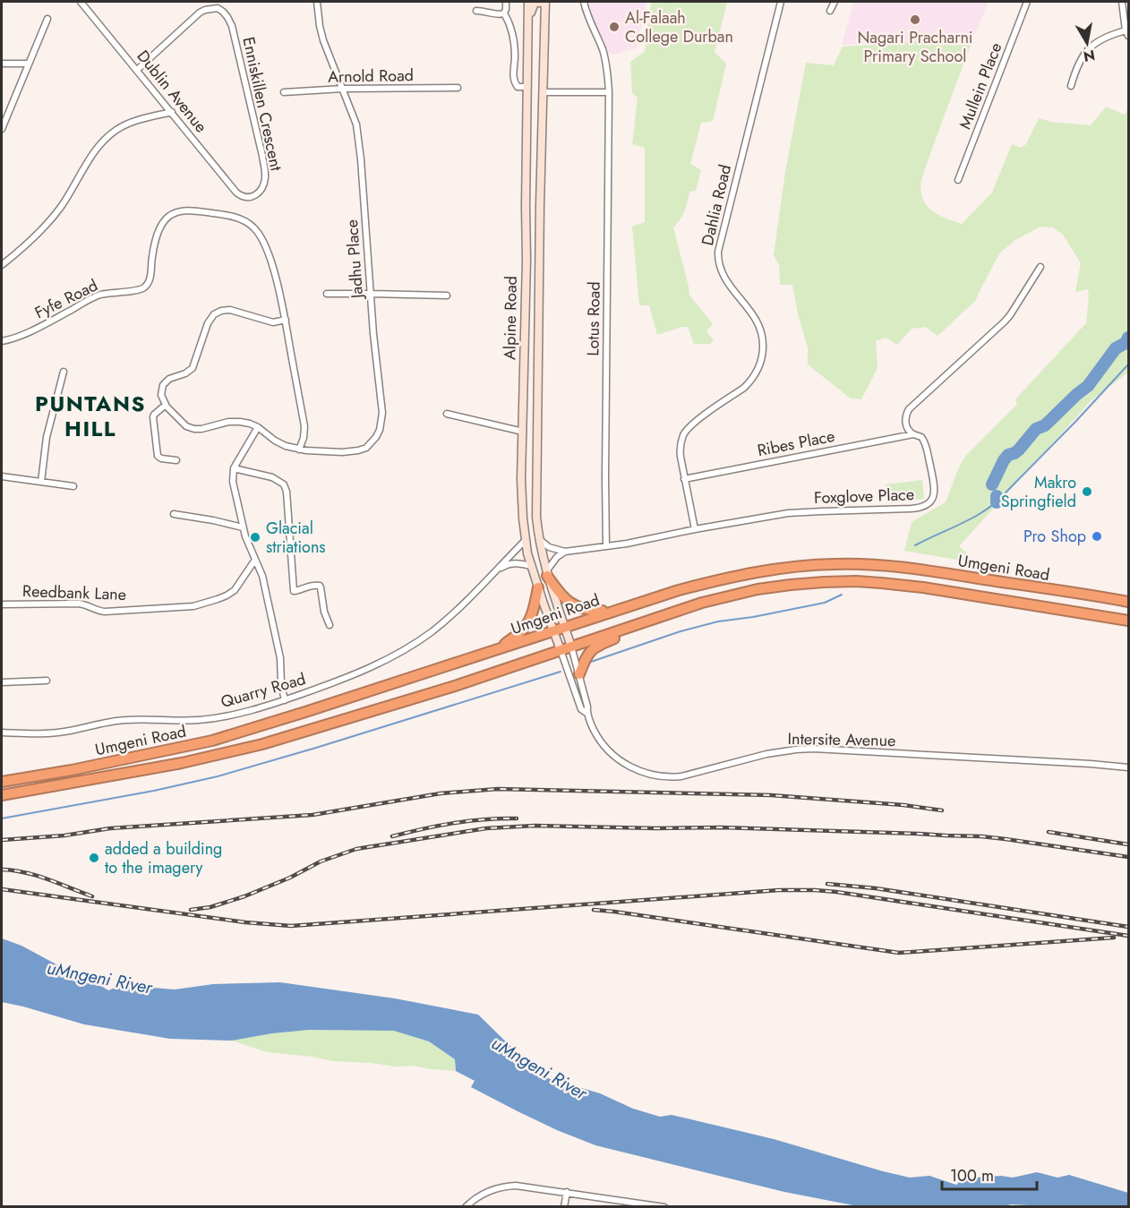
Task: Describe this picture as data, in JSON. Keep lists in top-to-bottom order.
{
  "streets": {
    "highway": ["Umgeni Road"],
    "main road": ["Alpine Road"],
    "street": [
      "Arnold Road",
      "Mullein Place",
      "Dublin Avenue",
      "Enniskillen Crescent",
      "Dahlia Road",
      "Jadhu Place",
      "Fyfe Road",
      "Lotus Road",
      "Ribes Place",
      "Foxglove Place",
      "Reedbank Lane",
      "Quarry Road",
      "Intersite Avenue"
    ]
  },
  "crossings": [
    ["Arnold Road", "Jadhu Place"],
    ["Dublin Avenue", "Enniskillen Crescent"],
    ["Dahlia Road", "Ribes Place"],
    ["Dahlia Road", "Foxglove Place"],
    ["Alpine Road", "Umgeni Road"],
    ["Alpine Road", "Quarry Road"],
    ["Alpine Road", "Intersite Avenue"],
    ["Lotus Road", "Foxglove Place"],
    ["Ribes Place", "Foxglove Place"],
    ["Umgeni Road", "Intersite Avenue"]
  ],
  "districts": ["PUNTANS HILL"],
  "water": ["uMngeni River"],
  "places": [
    "Nagari Pracharni Primary School",
    "Al-Falaah College Durban",
    "Makro Springfield",
    "Pro Shop",
    "Glacial striations",
    "added a building to the imagery"
  ],
  "scale_bar": "100 m",
  "north": "bottom"
}
